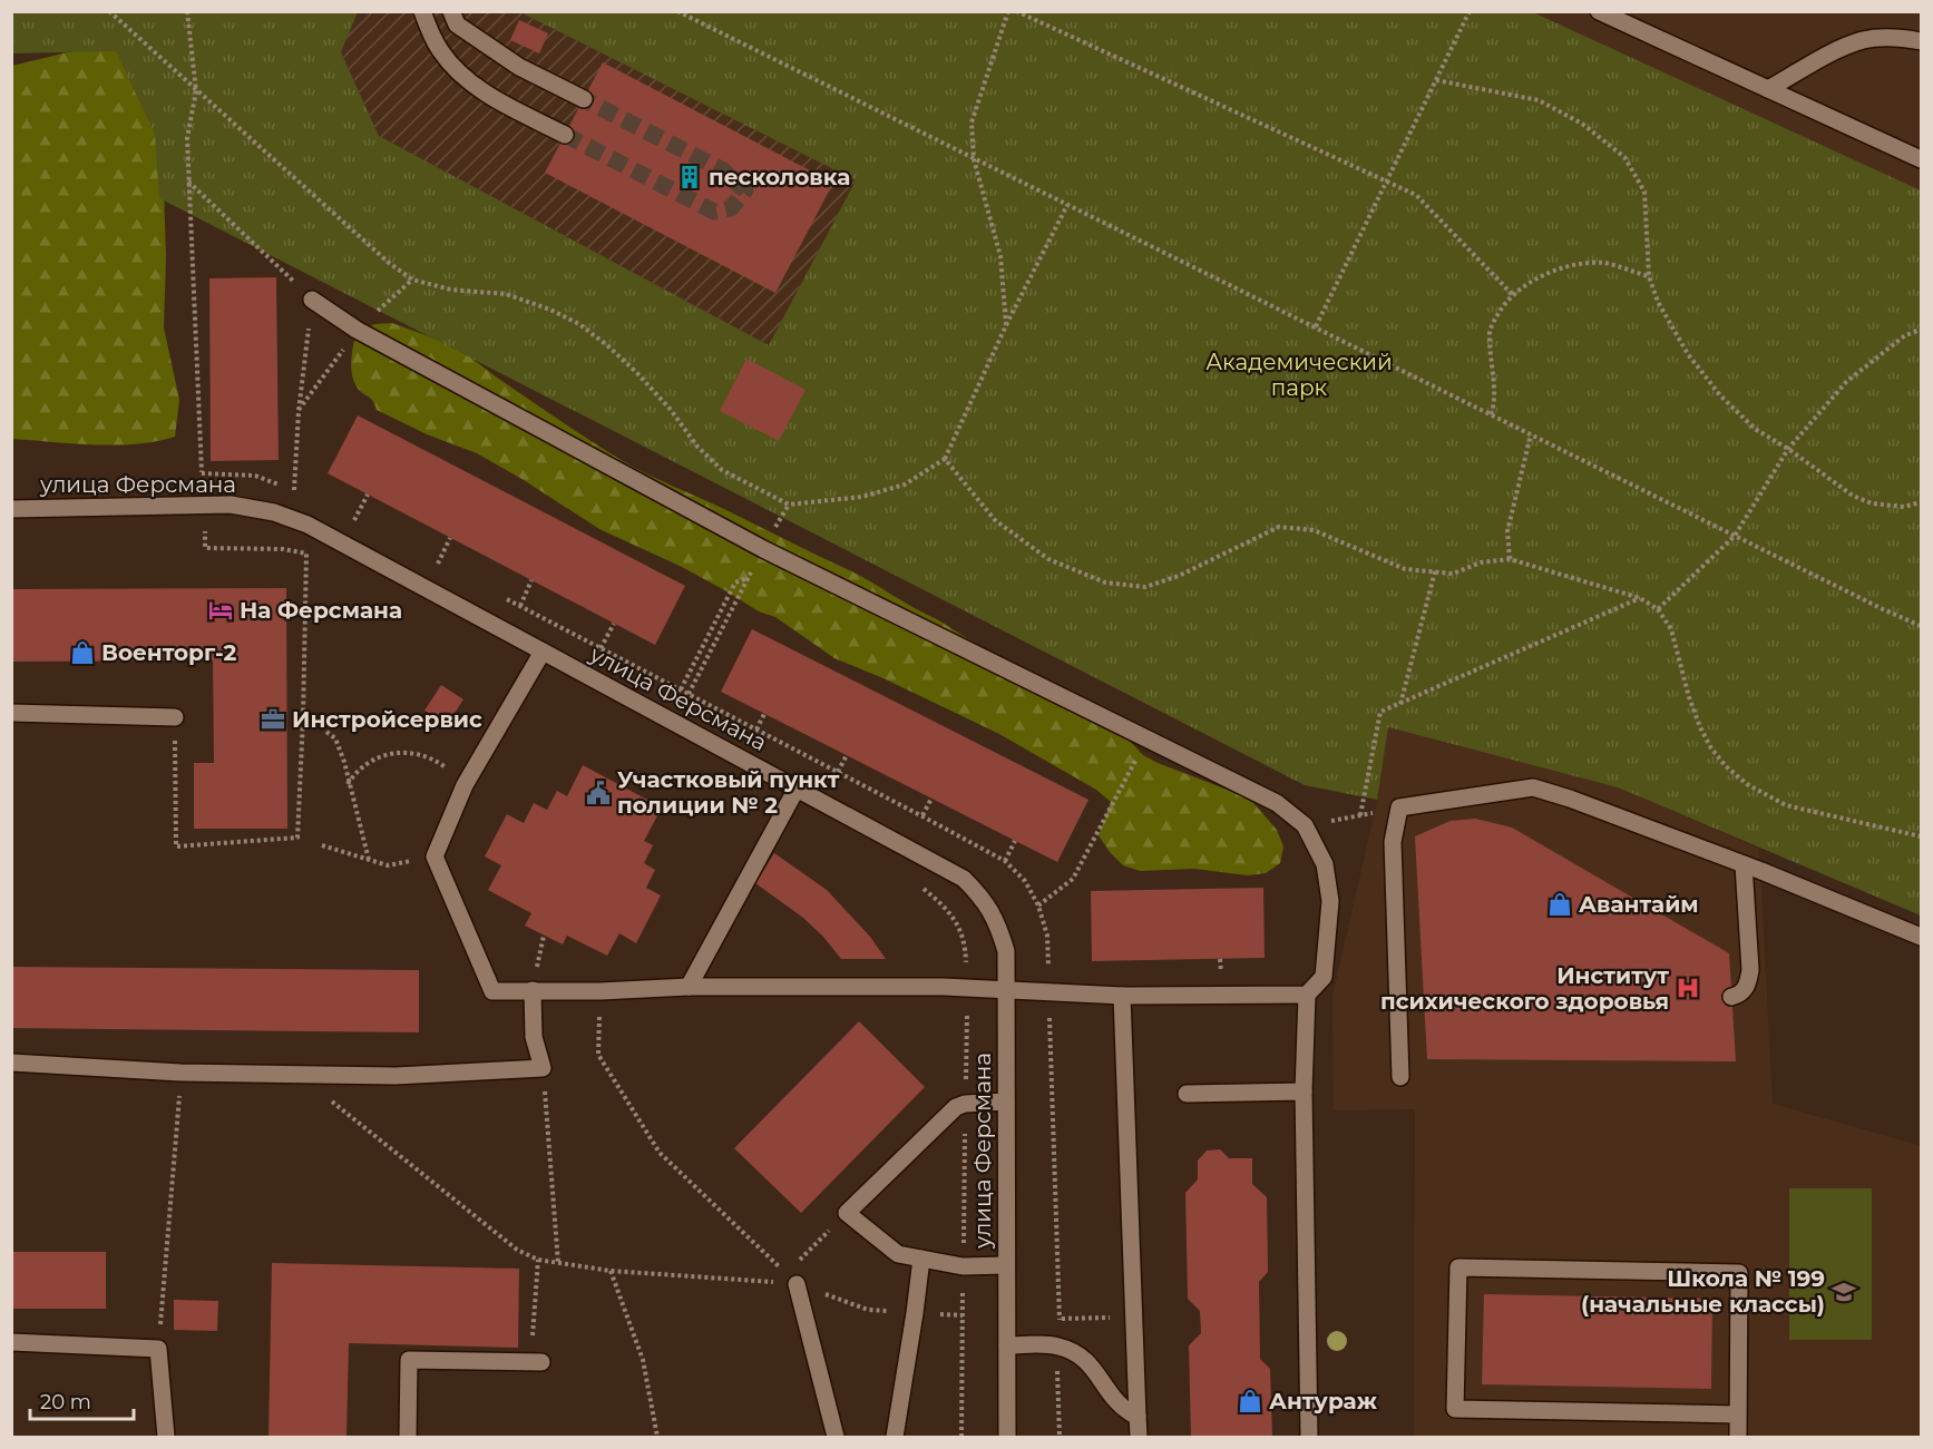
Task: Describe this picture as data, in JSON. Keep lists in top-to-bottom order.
{
  "streets": {
    "street": ["улица Ферсмана"]
  },
  "parks": ["Академический парк"],
  "places": {
    "building": ["песколовка"],
    "hotel": ["На Ферсмана"],
    "shop": ["Военторг-2", "Авантайм", "Антураж"],
    "office": ["Инстройсервис"],
    "public building": ["Участковый пункт полиции № 2"],
    "hospital": ["Институт психического здоровья"],
    "school or university": ["Школа № 199 (начальные классы)"]
  },
  "scale_bar": "20 m"
}
